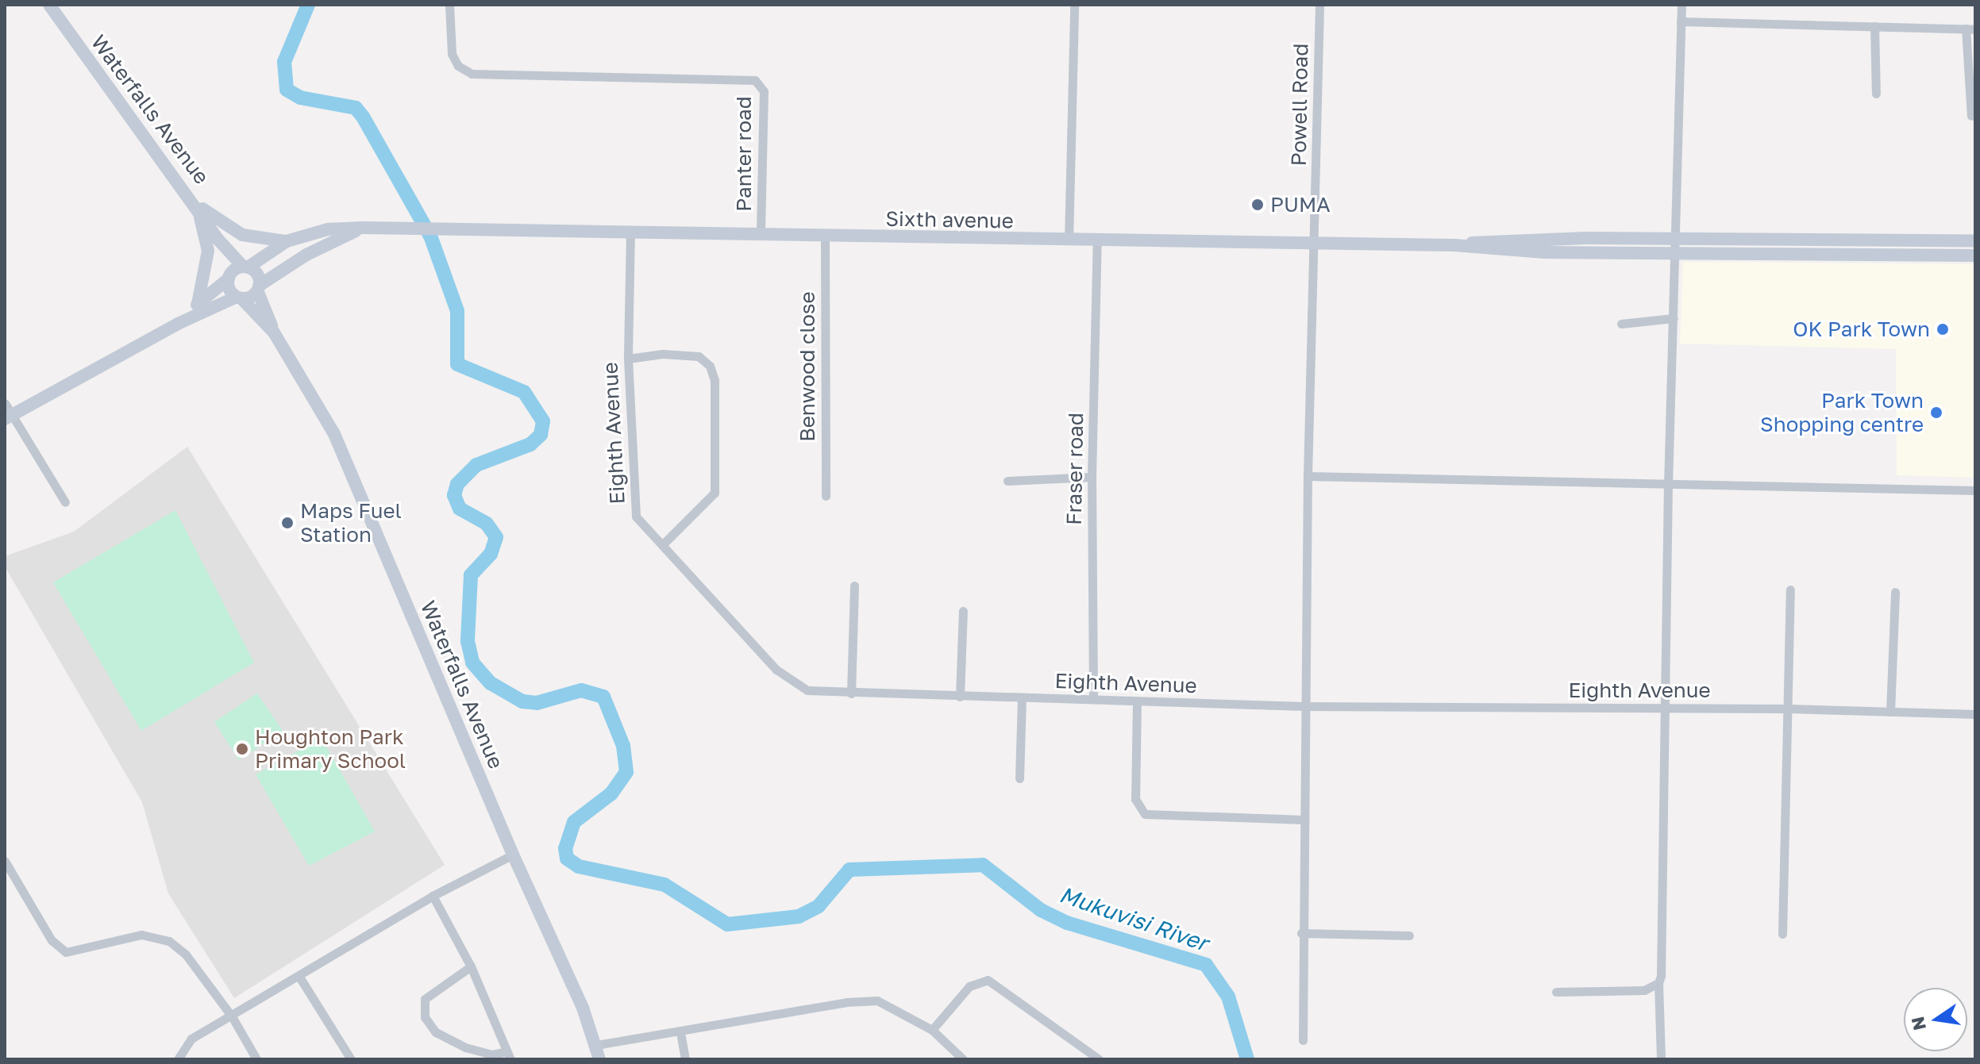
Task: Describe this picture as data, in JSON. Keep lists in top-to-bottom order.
{
  "streets": {
    "street": [
      "Powell Road",
      "Waterfalls Avenue",
      "Panter road",
      "Sixth avenue",
      "Benwood close",
      "Eighth Avenue",
      "Fraser road"
    ]
  },
  "crossings": [
    ["Powell Road", "Sixth avenue"],
    ["Powell Road", "Eighth Avenue"],
    ["Panter road", "Sixth avenue"],
    ["Sixth avenue", "Benwood close"],
    ["Sixth avenue", "Eighth Avenue"],
    ["Sixth avenue", "Fraser road"],
    ["Eighth Avenue", "Fraser road"]
  ],
  "water": ["Mukuvisi River"],
  "places": [
    "PUMA",
    "OK Park Town",
    "Park Town Shopping centre",
    "Maps Fuel Station",
    "Houghton Park Primary School"
  ],
  "north": "left"
}
